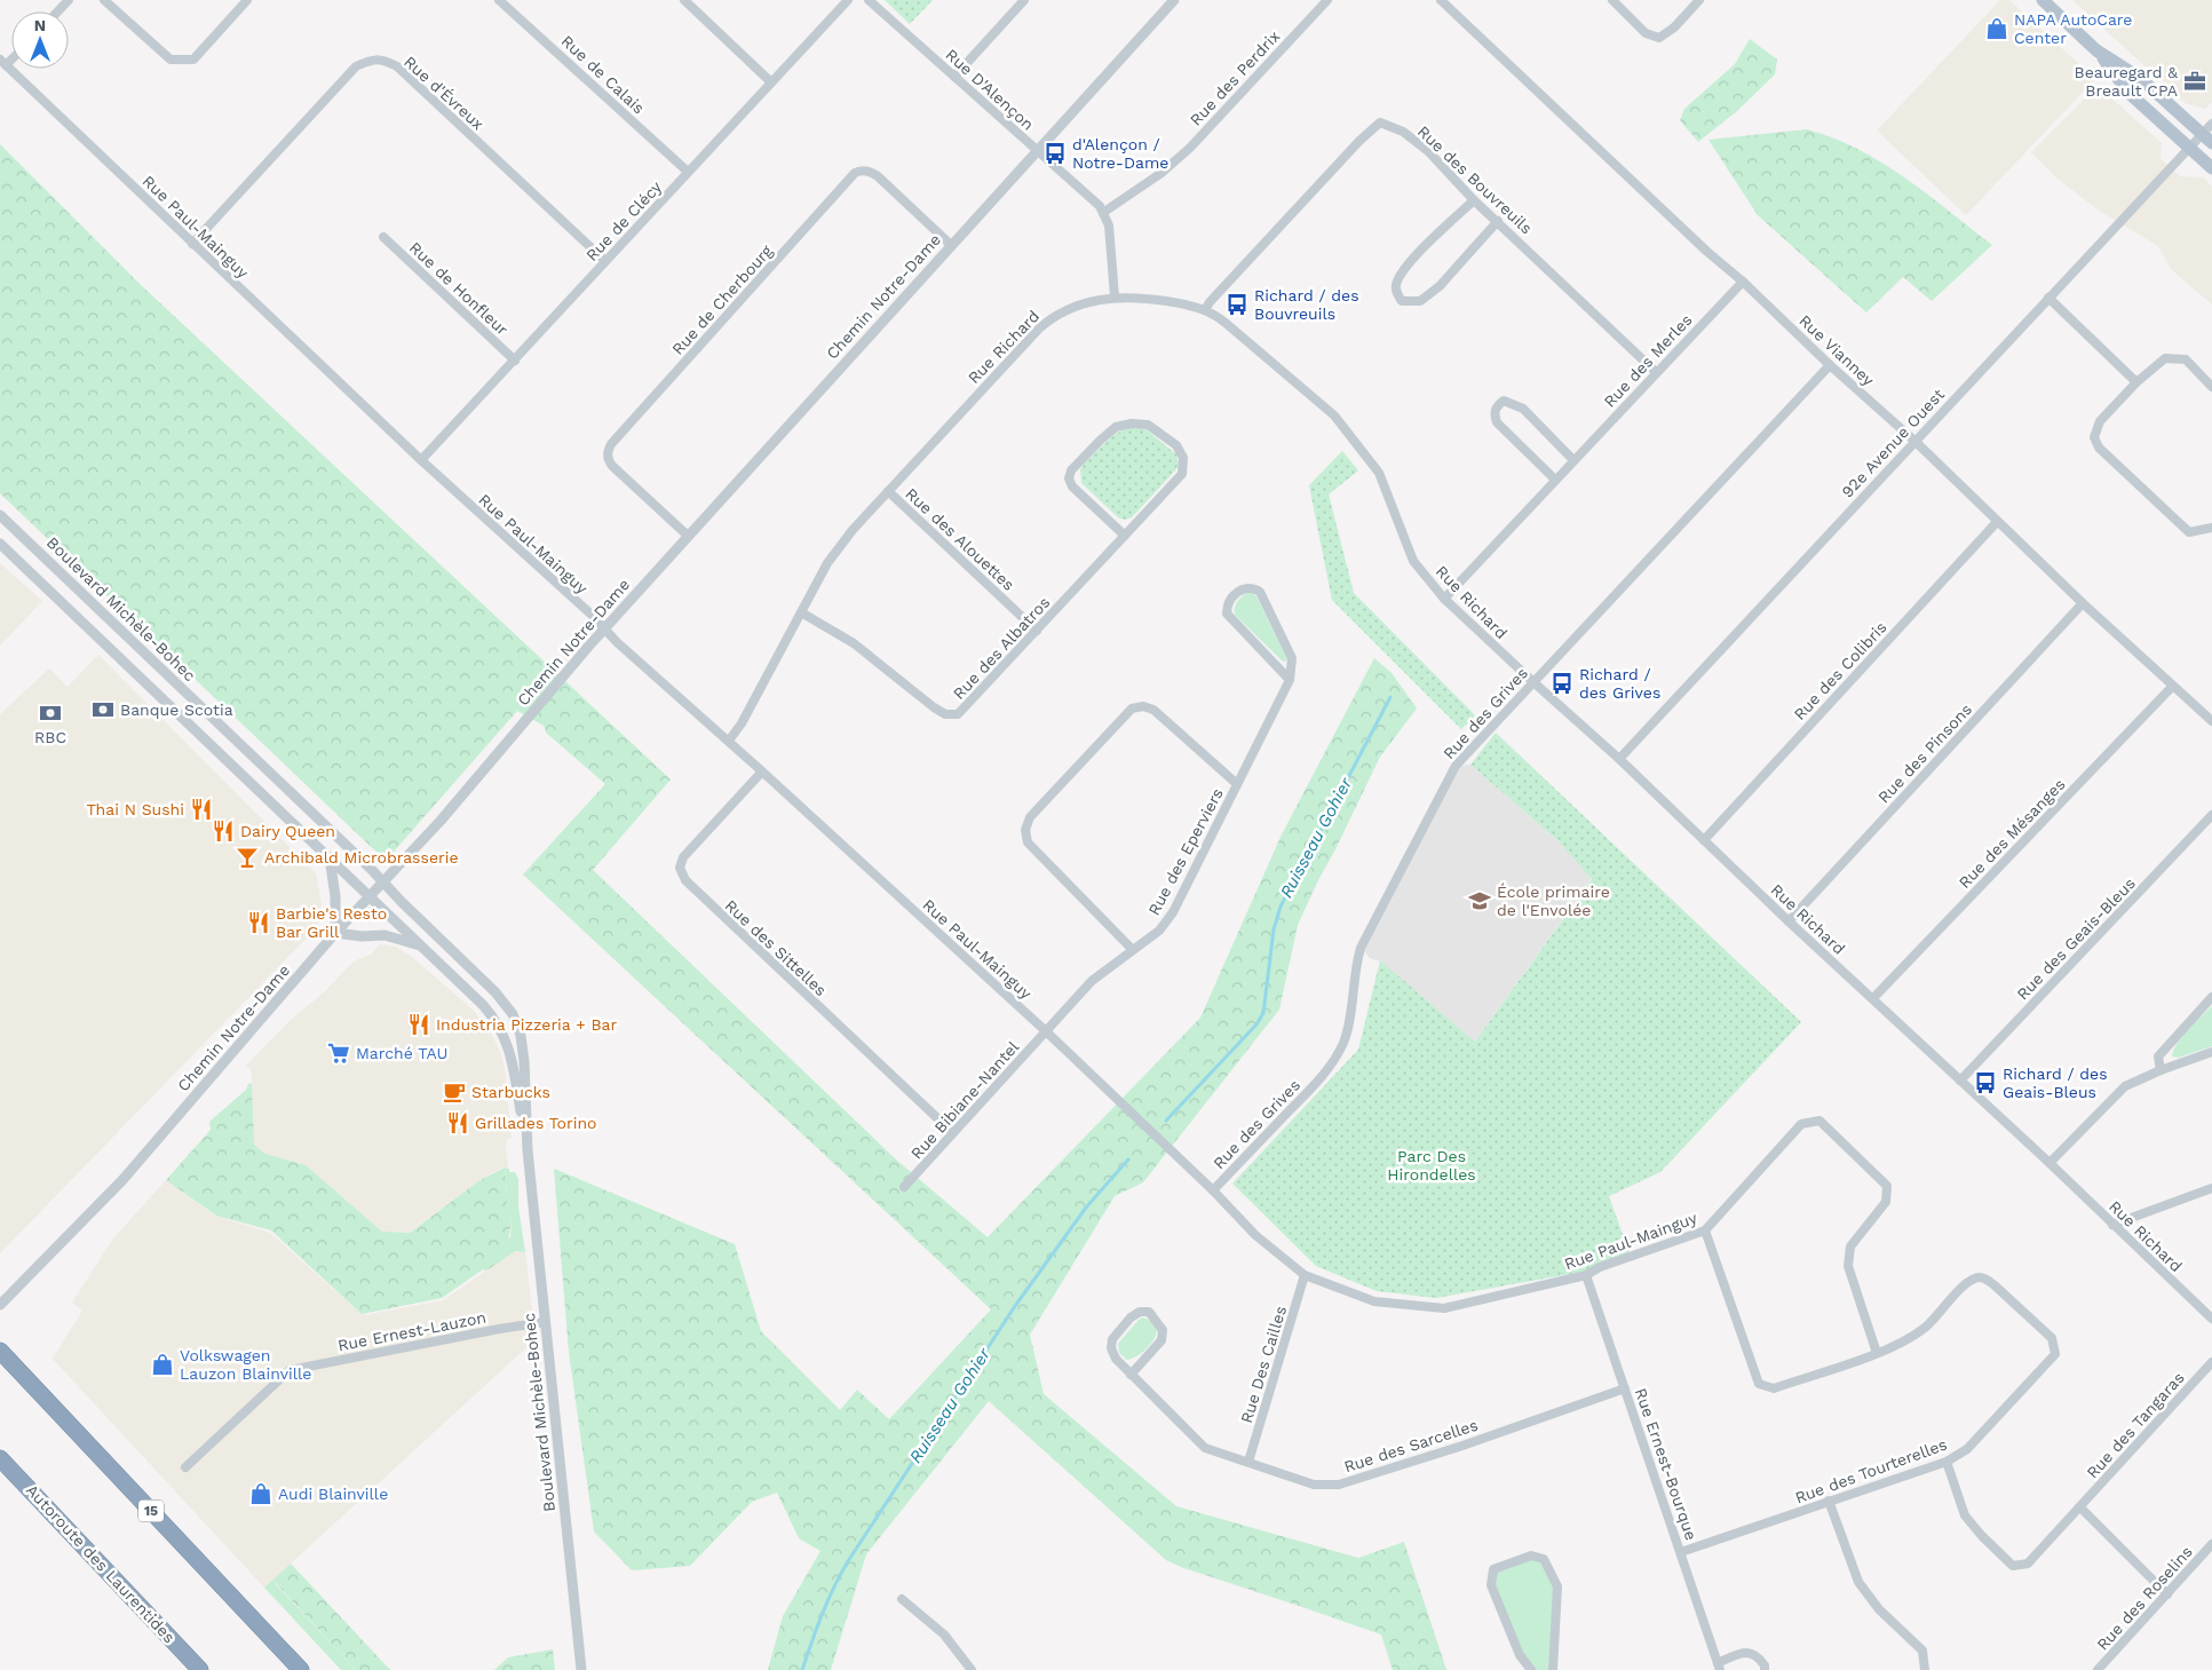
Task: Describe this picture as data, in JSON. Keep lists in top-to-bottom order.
{
  "streets": {
    "highway": ["15", "Autoroute des Laurentides"],
    "street": [
      "Rue de Calais",
      "Rue des Perdrix",
      "Rue D'Alençon",
      "Rue d'Évreux",
      "Rue des Bouvreuils",
      "Rue de Clécy",
      "Rue Paul-Mainguy",
      "Rue de Honfleur",
      "Chemin Notre-Dame",
      "Rue de Cherbourg",
      "Rue Richard",
      "Rue Vianney",
      "Rue des Merles",
      "92e Avenue Ouest",
      "Rue des Alouettes",
      "Boulevard Michèle-Bohec",
      "Rue des Albatros",
      "Rue des Colibris",
      "Rue des Grives",
      "Rue des Pinsons",
      "Rue des Mésanges",
      "Rue des Eperviers",
      "Rue des Geais-Bleus",
      "Rue des Sittelles",
      "Rue Bibiane-Nantel",
      "Rue Ernest-Lauzon",
      "Rue Des Cailles",
      "Rue des Tangaras",
      "Rue des Sarcelles",
      "Rue Ernest-Bourque",
      "Rue des Tourterelles",
      "Rue des Roselins"
    ]
  },
  "crossings": [
    ["Rue de Calais", "Rue de Clécy"],
    ["Rue des Perdrix", "Rue D'Alençon"],
    ["Rue D'Alençon", "Chemin Notre-Dame"],
    ["Rue d'Évreux", "Rue de Clécy"],
    ["Rue d'Évreux", "Rue Paul-Mainguy"],
    ["Rue des Bouvreuils", "Rue Richard"],
    ["Rue des Bouvreuils", "Rue des Merles"],
    ["Rue de Clécy", "Rue Paul-Mainguy"],
    ["Rue de Clécy", "Rue de Honfleur"],
    ["Rue Paul-Mainguy", "Chemin Notre-Dame"],
    ["Rue Paul-Mainguy", "Rue Richard"],
    ["Rue Paul-Mainguy", "Rue des Grives"],
    ["Rue Paul-Mainguy", "Rue des Eperviers"],
    ["Rue Paul-Mainguy", "Rue des Sittelles"],
    ["Rue Paul-Mainguy", "Rue Bibiane-Nantel"],
    ["Rue Paul-Mainguy", "Rue Des Cailles"],
    ["Rue Paul-Mainguy", "Rue Ernest-Bourque"],
    ["Rue Paul-Mainguy", "Rue des Tourterelles"],
    ["Chemin Notre-Dame", "Rue de Cherbourg"],
    ["Chemin Notre-Dame", "Boulevard Michèle-Bohec"],
    ["Rue Richard", "Rue des Merles"],
    ["Rue Richard", "92e Avenue Ouest"],
    ["Rue Richard", "Rue des Alouettes"],
    ["Rue Richard", "Rue des Albatros"],
    ["Rue Richard", "Rue des Colibris"],
    ["Rue Richard", "Rue des Grives"],
    ["Rue Richard", "Rue des Pinsons"],
    ["Rue Richard", "Rue des Mésanges"],
    ["Rue Richard", "Rue des Geais-Bleus"],
    ["Rue Vianney", "Rue des Merles"],
    ["Rue Vianney", "92e Avenue Ouest"],
    ["Rue Vianney", "Rue des Colibris"],
    ["Rue Vianney", "Rue des Grives"],
    ["Rue Vianney", "Rue des Pinsons"],
    ["Rue Vianney", "Rue des Mésanges"],
    ["Rue des Alouettes", "Rue des Albatros"],
    ["Boulevard Michèle-Bohec", "Rue Ernest-Lauzon"],
    ["Rue des Eperviers", "Rue Bibiane-Nantel"],
    ["Rue des Sittelles", "Rue Bibiane-Nantel"],
    ["Rue Des Cailles", "Rue des Sarcelles"],
    ["Rue des Tangaras", "Rue des Tourterelles"],
    ["Rue des Sarcelles", "Rue Ernest-Bourque"],
    ["Rue Ernest-Bourque", "Rue des Tourterelles"]
  ],
  "water": ["Ruisseau Gohier"],
  "parks": ["Parc Des Hirondelles"],
  "places": {
    "shop": ["NAPA AutoCare Center", "Volkswagen Lauzon Blainville", "Audi Blainville"],
    "office": ["Beauregard & Breault CPA"],
    "bus stop": [
      "d'Alençon / Notre-Dame",
      "Richard / des Bouvreuils",
      "Richard / des Grives",
      "Richard / des Geais-Bleus"
    ],
    "bank": ["Banque Scotia", "RBC"],
    "restaurant": [
      "Thai N Sushi",
      "Dairy Queen",
      "Barbie's Resto Bar Grill",
      "Industria Pizzeria + Bar",
      "Grillades Torino"
    ],
    "bar": ["Archibald Microbrasserie"],
    "school or university": ["École primaire de l'Envolée"],
    "supermarket": ["Marché TAU"],
    "cafe": ["Starbucks"]
  },
  "north": "top"
}
